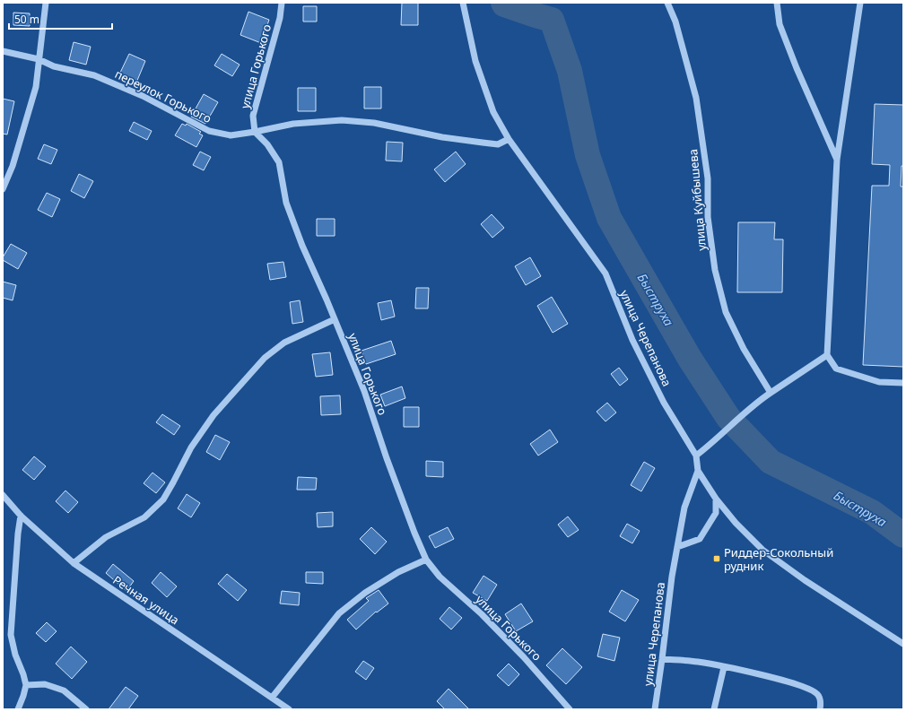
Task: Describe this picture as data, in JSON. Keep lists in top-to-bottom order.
{
  "streets": {
    "street": [
      "улица Горького",
      "переулок Горького",
      "улица Куйбышева",
      "улица Черепанова",
      "Речная улица"
    ]
  },
  "crossings": [
    ["улица Горького", "переулок Горького"],
    ["переулок Горького", "улица Черепанова"]
  ],
  "water": ["Быструха"],
  "places": {
    "transit": ["Риддер-Сокольный рудник"]
  },
  "scale_bar": "50 m"
}
